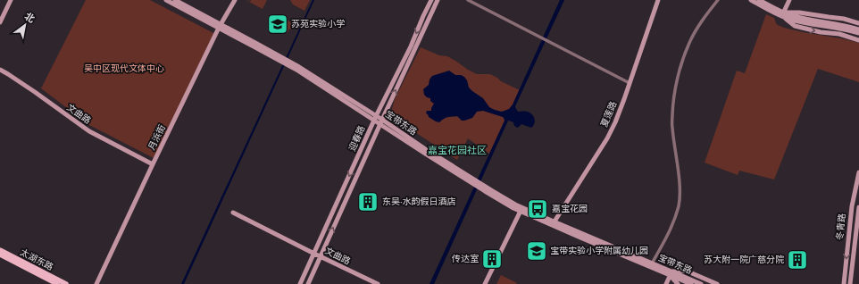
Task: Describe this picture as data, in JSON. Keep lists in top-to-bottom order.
{
  "streets": {
    "main road": [
      "文曲路",
      "夏莲路",
      "宝带东路",
      "月浜街",
      "迎春路",
      "冬青路",
      "太湖东路"
    ]
  },
  "crossings": [
    ["文曲路", "月浜街"],
    ["文曲路", "迎春路"],
    ["夏莲路", "宝带东路"],
    ["宝带东路", "月浜街"],
    ["宝带东路", "迎春路"]
  ],
  "districts": ["嘉宝花园社区"],
  "parks": ["吴中区现代文体中心"],
  "places": {
    "school or university": ["苏苑实验小学", "宝带实验小学附属幼儿园"],
    "building": ["东吴·水韵假日酒店", "传达室", "苏大附一院广慈分院"],
    "bus stop": ["嘉宝花园"]
  },
  "north": "top right"
}
